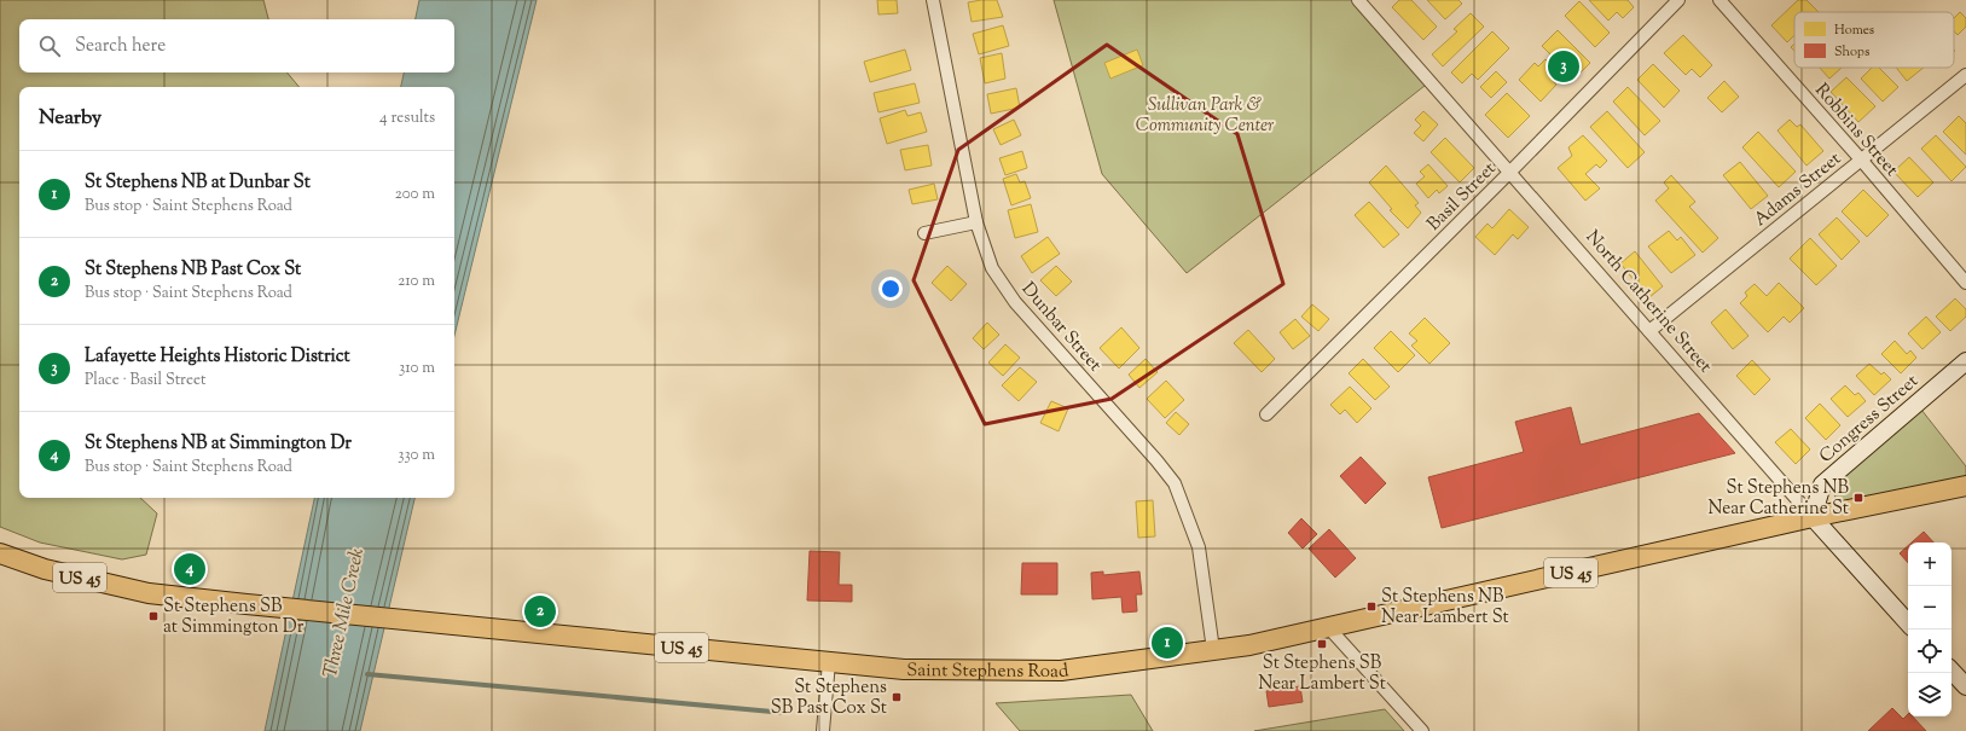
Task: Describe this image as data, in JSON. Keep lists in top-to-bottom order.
{
  "streets": {
    "main road": ["US 45", "Saint Stephens Road"],
    "street": [
      "Robbins Street",
      "Adams Street",
      "Basil Street",
      "North Catherine Street",
      "Dunbar Street",
      "Congress Street"
    ]
  },
  "crossings": [
    ["Robbins Street", "Adams Street"],
    ["Adams Street", "North Catherine Street"],
    ["Basil Street", "North Catherine Street"],
    ["North Catherine Street", "Congress Street"],
    ["North Catherine Street", "Saint Stephens Road"],
    ["Dunbar Street", "Saint Stephens Road"],
    ["Congress Street", "Saint Stephens Road"]
  ],
  "water": ["Three Mile Creek"],
  "parks": ["Sullivan Park & Community Center"],
  "places": {
    "transit": [
      "St Stephens NB Near Catherine St",
      "St Stephens NB Near Lambert St",
      "St Stephens SB at Simmington Dr",
      "St Stephens SB Near Lambert St",
      "St Stephens SB Past Cox St"
    ]
  },
  "legend": ["Homes", "Shops"],
  "page": {
    "search": "Search here",
    "pins": [
      "3",
      "4",
      "2",
      "1"
    ],
    "heading": ["Nearby", "4 results"],
    "list": [
      {
        "mark": "1",
        "name": "St Stephens NB at Dunbar St",
        "note": "Bus stop · Saint Stephens Road",
        "value": "200 m"
      },
      {
        "mark": "2",
        "name": "St Stephens NB Past Cox St",
        "note": "Bus stop · Saint Stephens Road",
        "value": "210 m"
      },
      {
        "mark": "3",
        "name": "Lafayette Heights Historic District",
        "note": "Place · Basil Street",
        "value": "310 m"
      },
      {
        "mark": "4",
        "name": "St Stephens NB at Simmington Dr",
        "note": "Bus stop · Saint Stephens Road",
        "value": "330 m"
      }
    ],
    "map_buttons": ["+", "−"]
  }
}
